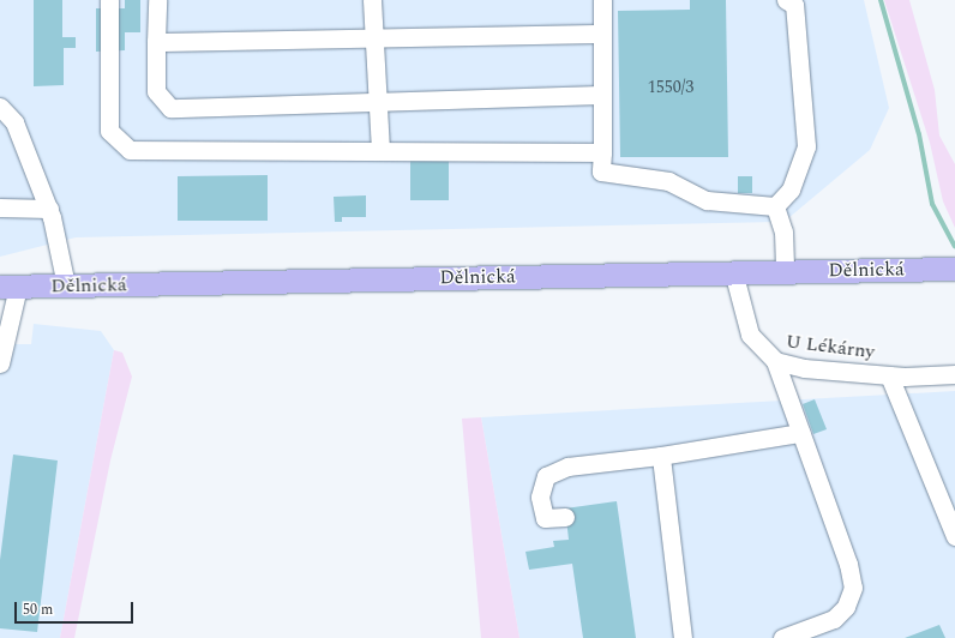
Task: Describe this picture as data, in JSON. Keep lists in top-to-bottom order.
{
  "streets": {
    "main road": ["Dělnická"],
    "street": ["U Lékárny"]
  },
  "crossings": [
    ["Dělnická", "U Lékárny"]
  ],
  "house_numbers": ["1550/3"],
  "scale_bar": "50 m"
}
